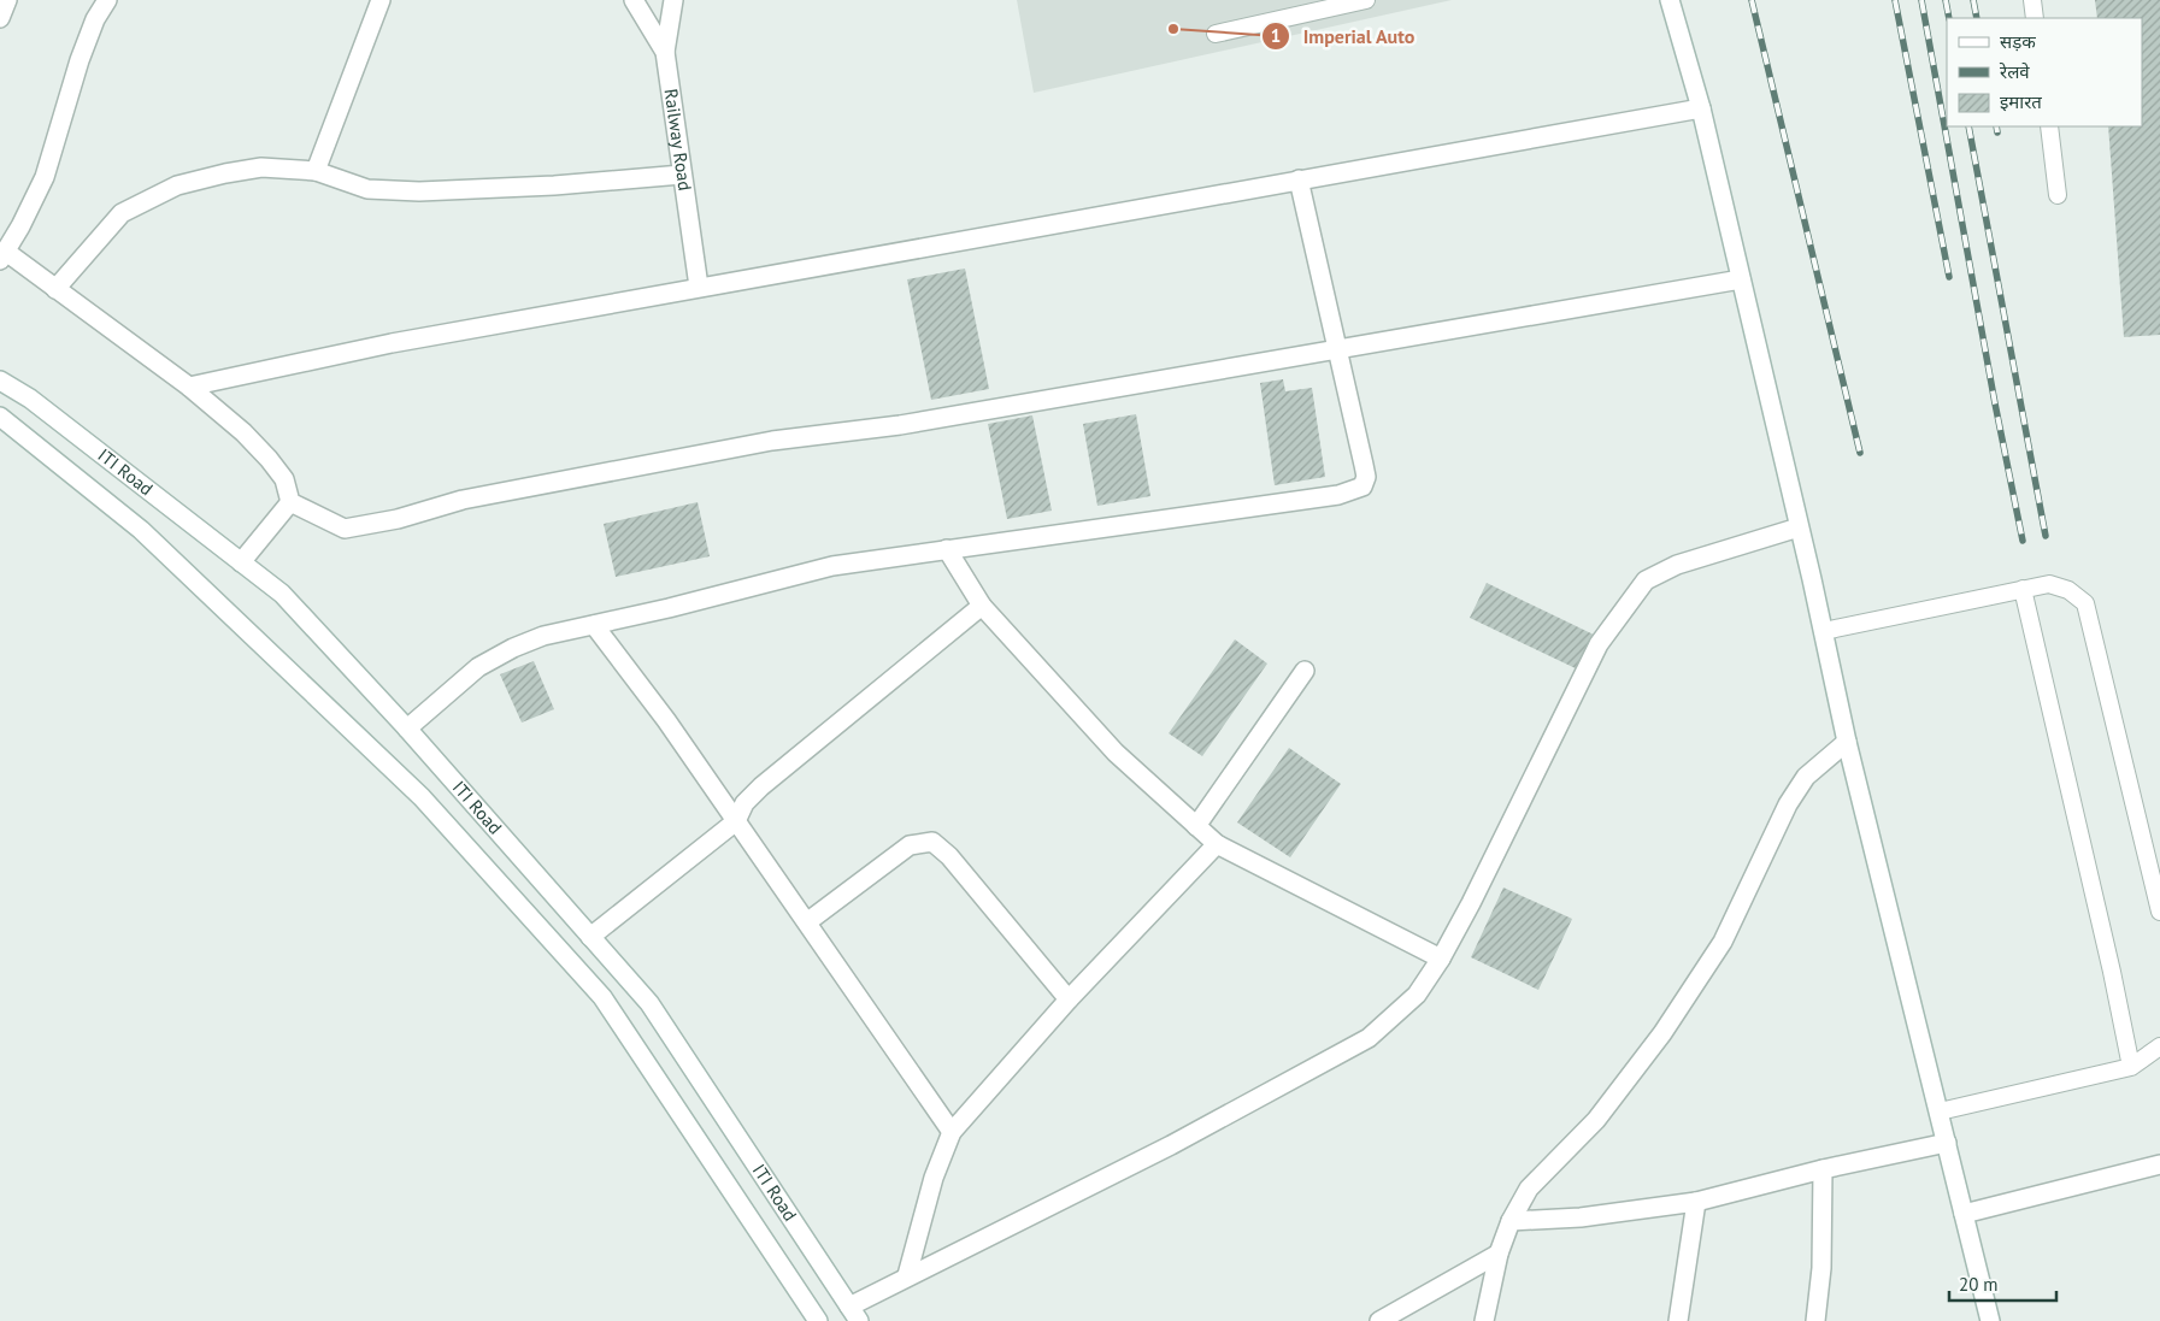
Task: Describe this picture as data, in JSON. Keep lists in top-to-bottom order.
{
  "streets": {
    "street": ["Railway Road", "ITI Road"]
  },
  "places": ["Imperial Auto"],
  "legend": ["सड़क", "रेलवे", "इमारत"],
  "scale_bar": "20 m"
}
